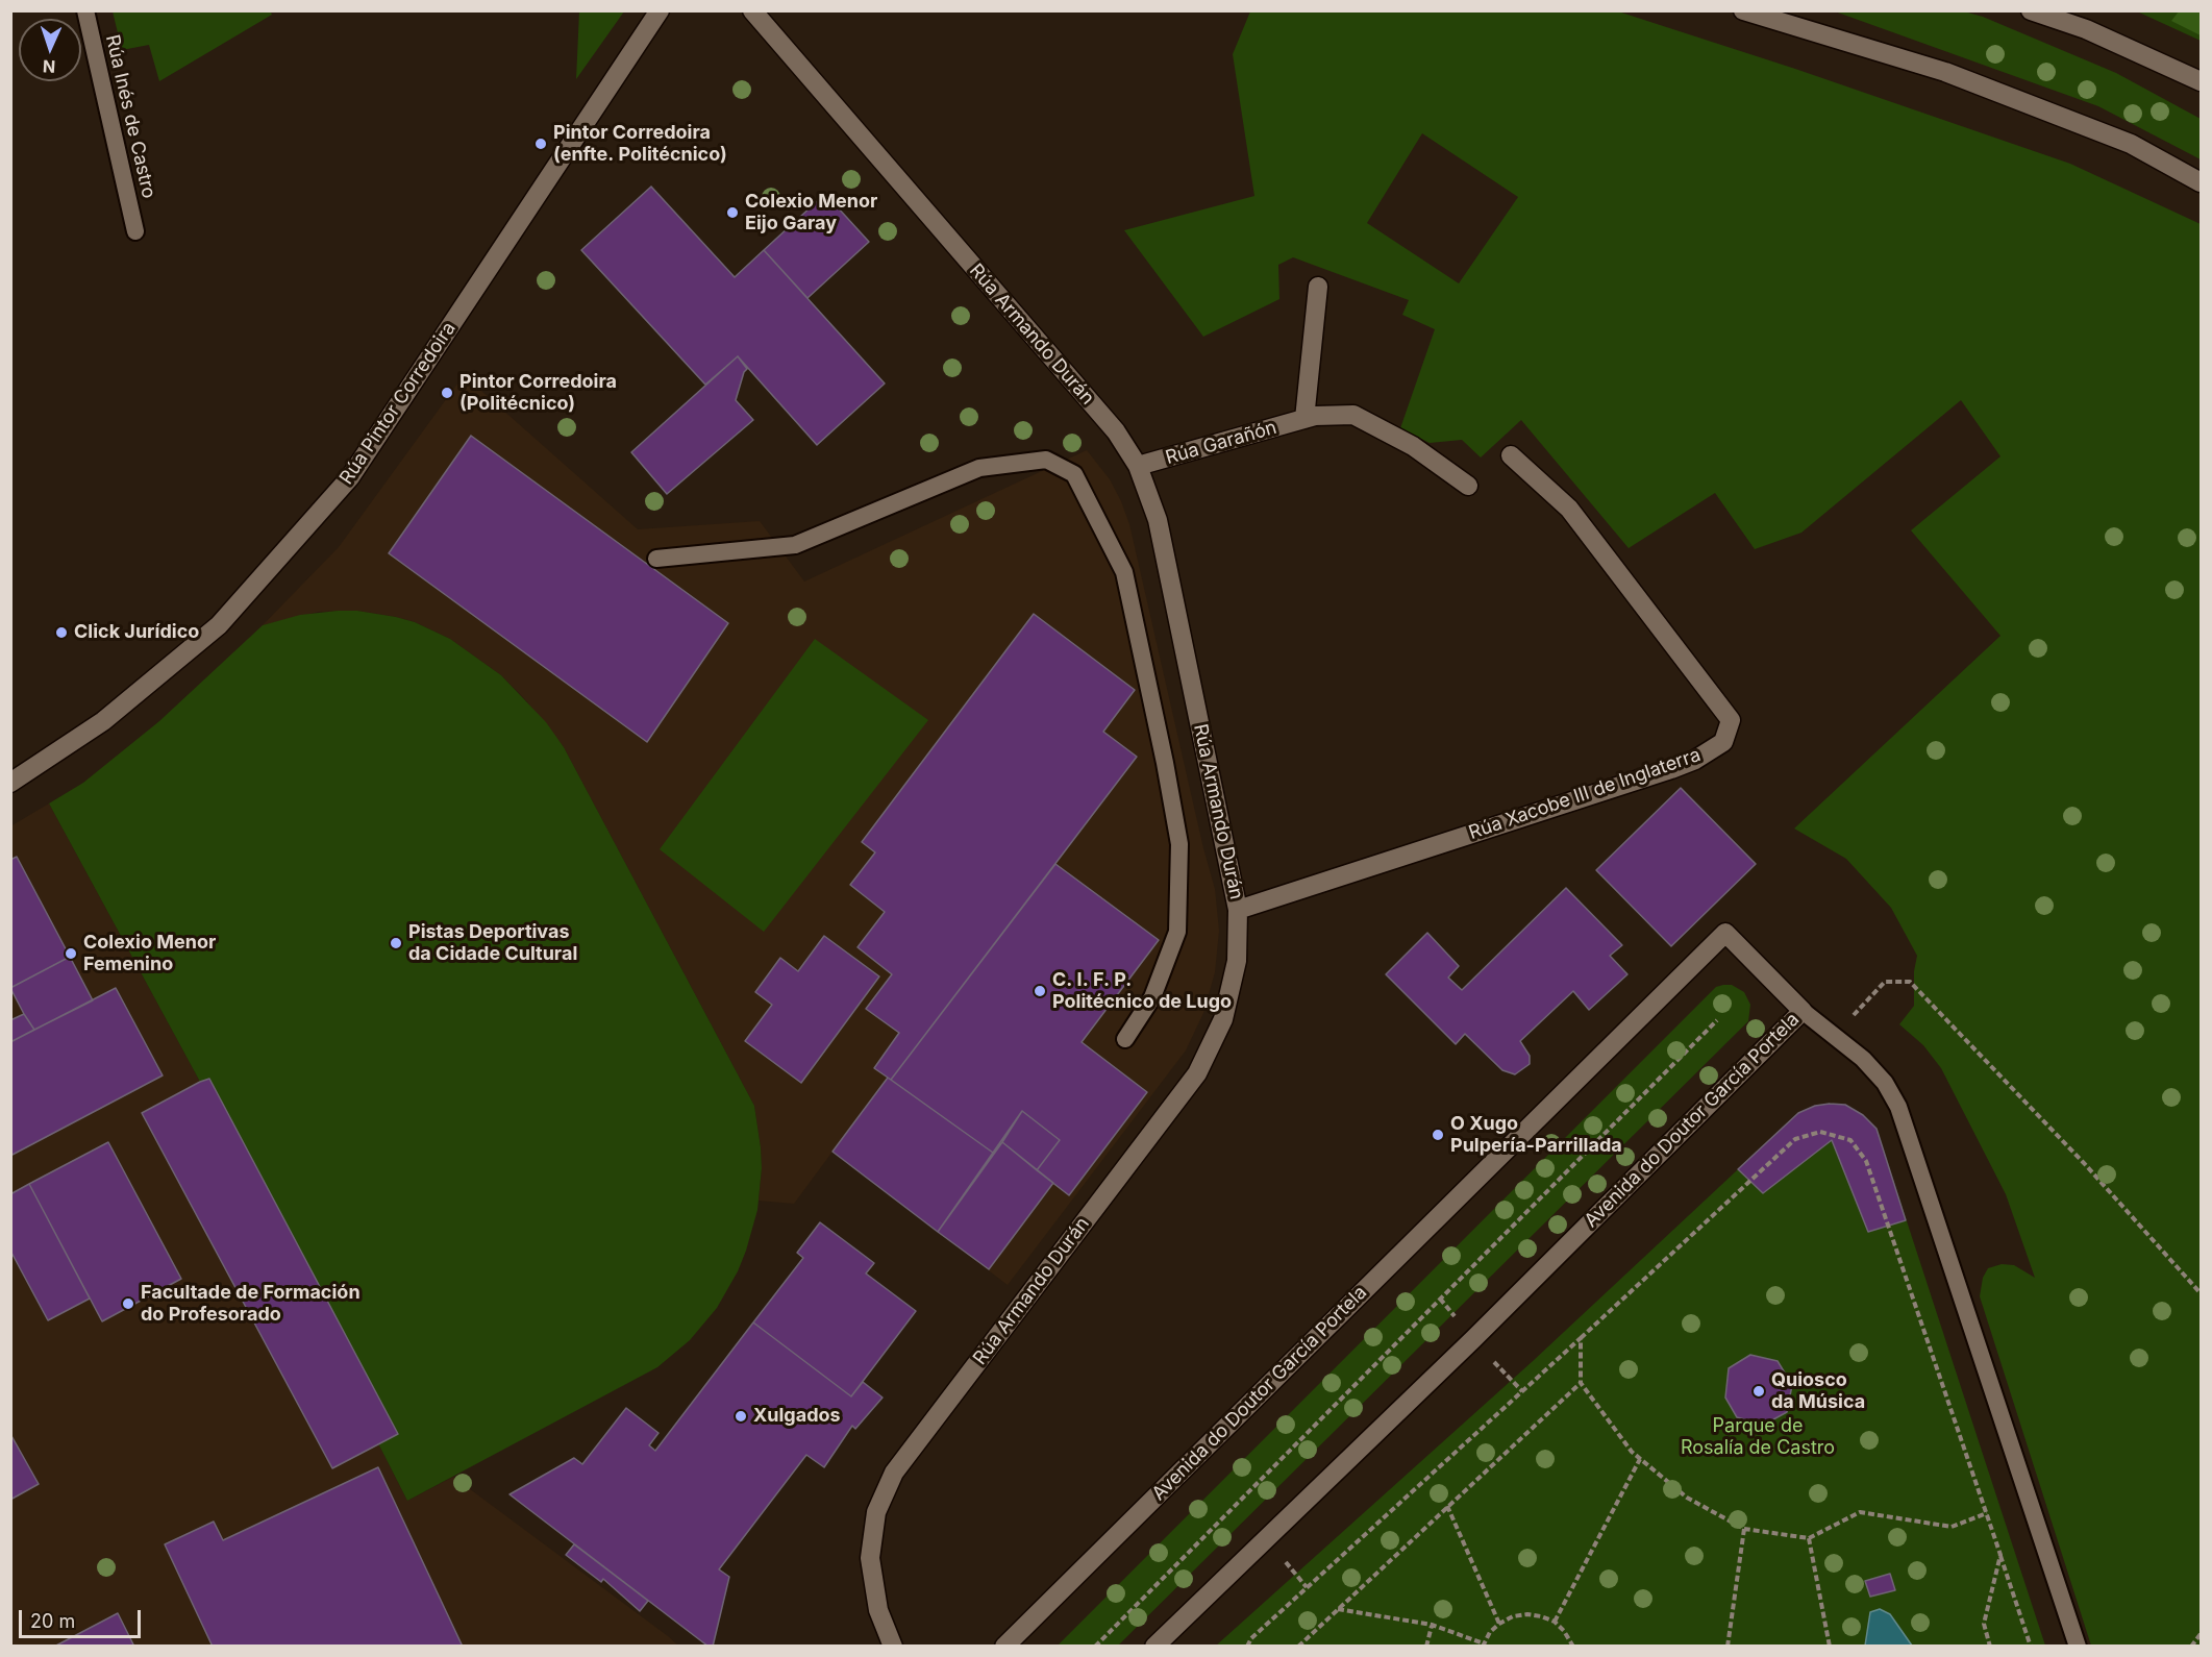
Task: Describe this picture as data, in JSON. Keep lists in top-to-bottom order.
{
  "streets": {
    "street": [
      "Rúa Armando Durán",
      "Rúa Pintor Corredoira",
      "Rúa Garañón",
      "Rúa Xacobe III de Inglaterra",
      "Avenida do Doutor García Portela"
    ],
    "lane": ["Rúa Inés de Castro"]
  },
  "crossings": [
    ["Rúa Armando Durán", "Rúa Garañón"],
    ["Rúa Armando Durán", "Rúa Xacobe III de Inglaterra"]
  ],
  "parks": ["Parque de Rosalía de Castro"],
  "places": [
    "Pintor Corredoira (enfte. Politécnico)",
    "Colexio Menor Eijo Garay",
    "Pintor Corredoira (Politécnico)",
    "Click Jurídico",
    "Pistas Deportivas da Cidade Cultural",
    "Colexio Menor Femenino",
    "C. I. F. P. Politécnico de Lugo",
    "O Xugo Pulpería-Parrillada",
    "Facultade de Formación do Profesorado",
    "Quiosco da Música",
    "Xulgados"
  ],
  "scale_bar": "20 m",
  "north": "bottom"
}
